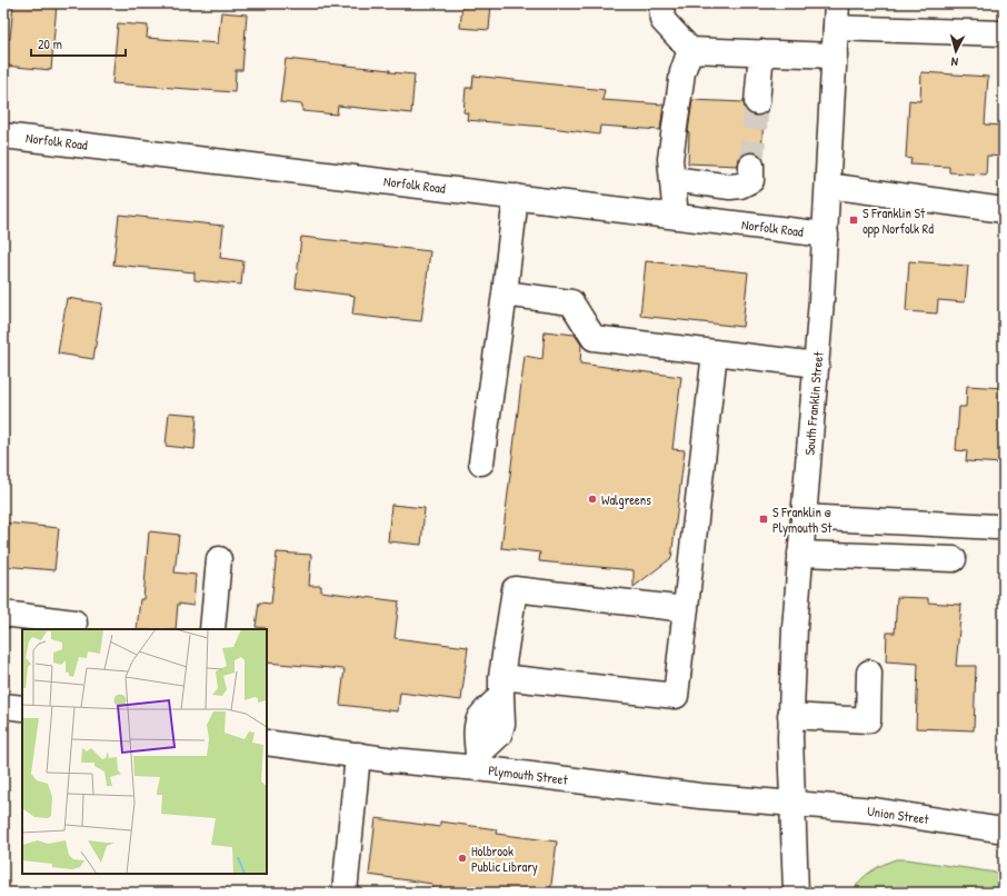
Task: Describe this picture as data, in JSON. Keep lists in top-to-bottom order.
{
  "streets": {
    "main road": [
      "Norfolk Road",
      "South Franklin Street",
      "Plymouth Street",
      "Union Street"
    ]
  },
  "crossings": [
    ["Norfolk Road", "South Franklin Street"],
    ["South Franklin Street", "Plymouth Street"],
    ["South Franklin Street", "Union Street"],
    ["Plymouth Street", "Union Street"]
  ],
  "places": {
    "transit": ["S Franklin St opp Norfolk Rd", "S Franklin @ Plymouth St"],
    "other": ["Walgreens", "Holbrook Public Library"]
  },
  "scale_bar": "20 m",
  "north": "bottom"
}
